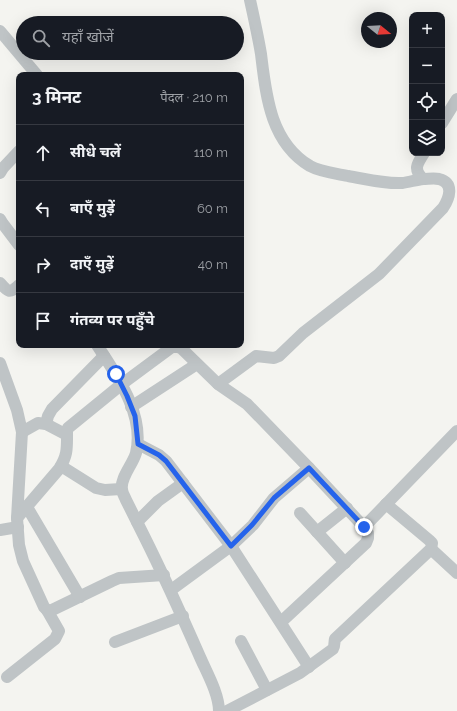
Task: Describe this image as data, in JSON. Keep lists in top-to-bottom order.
{
  "north": "right",
  "page": {
    "map_buttons": ["+", "−"],
    "search": "यहाँ खोजें",
    "heading": ["3 मिनट", "पैदल · 210 m"],
    "list": [
      ["सीधे चलें", "110 m"],
      ["बाएँ मुड़ें", "60 m"],
      ["दाएँ मुड़ें", "40 m"],
      "गंतव्य पर पहुँचे"
    ]
  }
}
